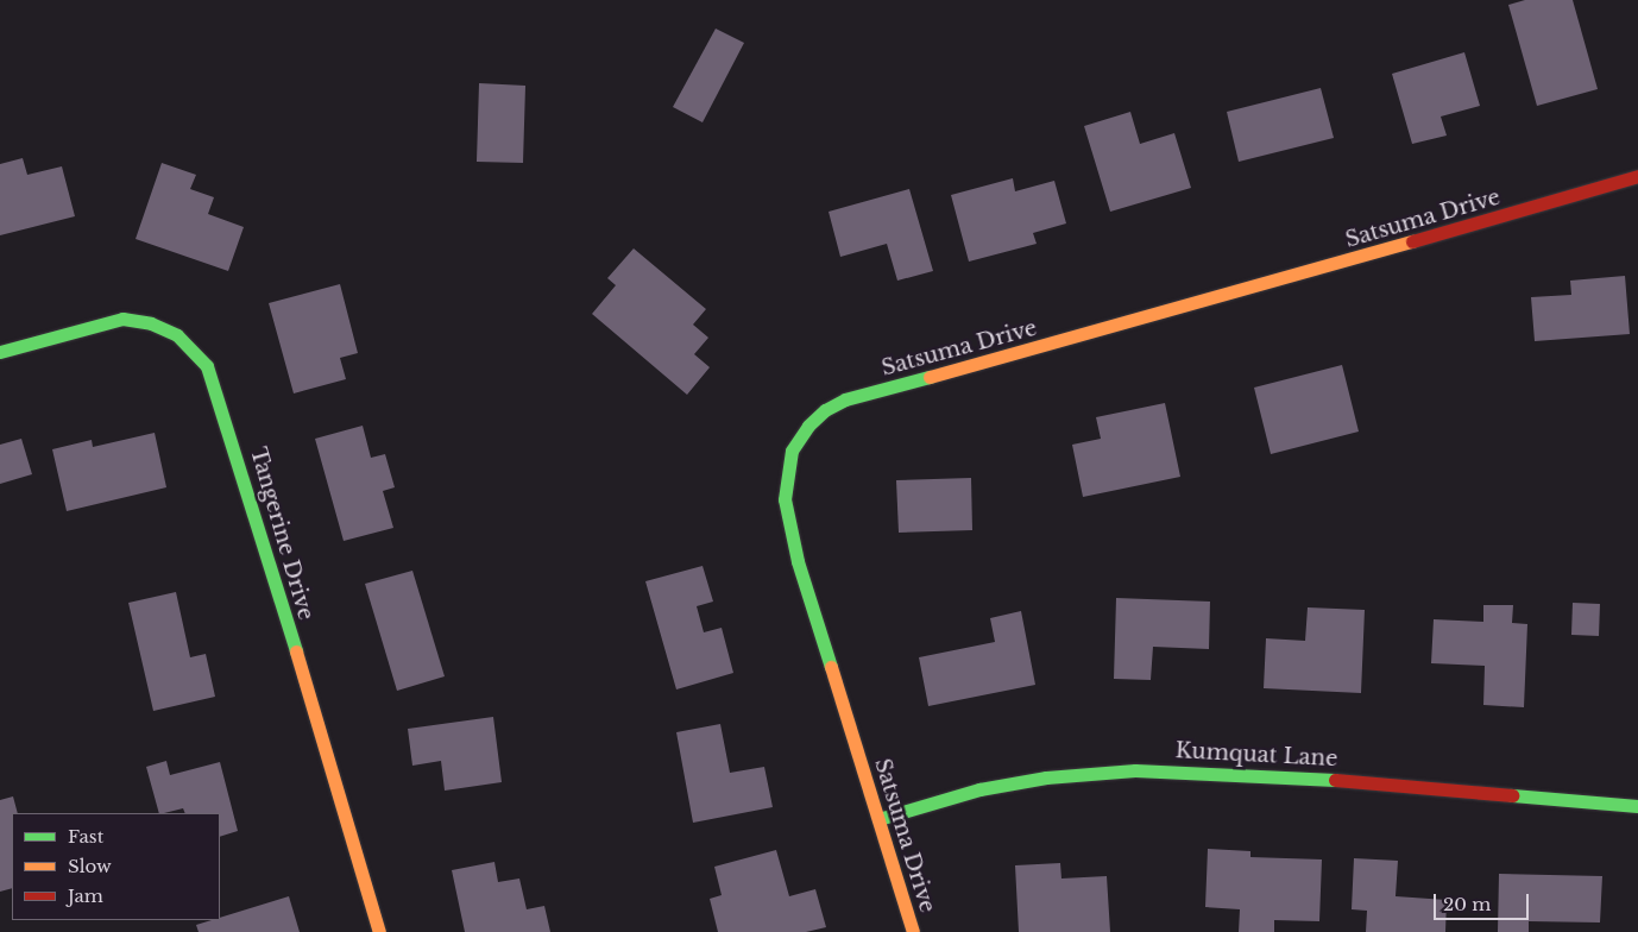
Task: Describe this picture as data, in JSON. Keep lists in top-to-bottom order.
{
  "streets": {
    "street": ["Satsuma Drive", "Tangerine Drive", "Kumquat Lane"]
  },
  "crossings": [
    ["Satsuma Drive", "Kumquat Lane"]
  ],
  "legend": ["Fast", "Slow", "Jam"],
  "scale_bar": "20 m"
}
